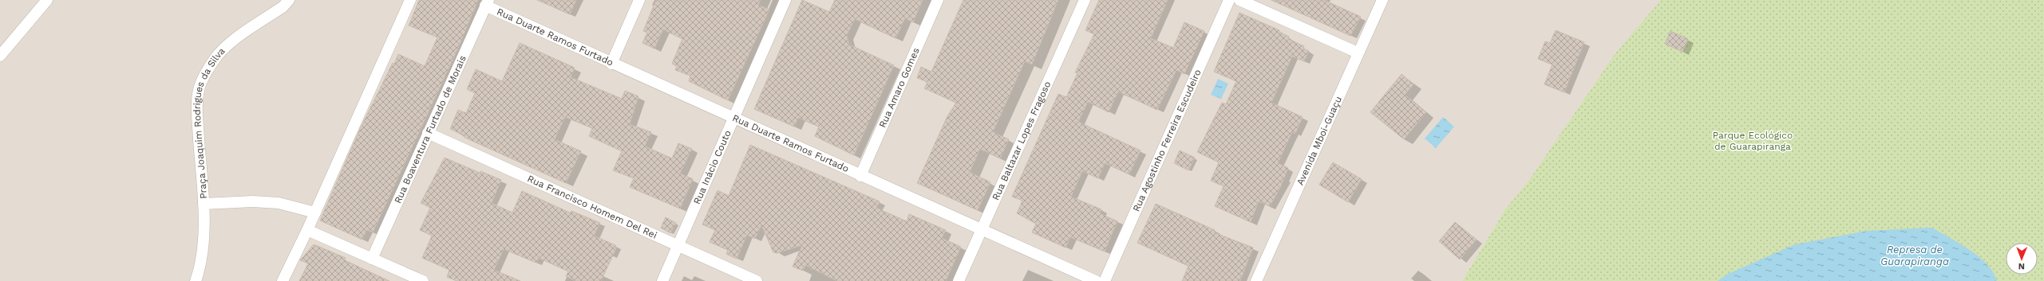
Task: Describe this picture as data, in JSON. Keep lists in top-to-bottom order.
{
  "streets": {
    "street": [
      "Rua Duarte Ramos Furtado",
      "Rua Amaro Gomes",
      "Praça Joaquim Rodrigues da Silva",
      "Rua Boaventura Furtado de Morais",
      "Rua Agostinho Ferreira Escudeiro",
      "Avenida Mboi-Guaçu",
      "Rua Baltazar Lopes Fragoso",
      "Rua Inácio Couto",
      "Rua Francisco Homem Del Rei"
    ]
  },
  "crossings": [
    ["Rua Duarte Ramos Furtado", "Rua Amaro Gomes"],
    ["Rua Duarte Ramos Furtado", "Rua Boaventura Furtado de Morais"],
    ["Rua Duarte Ramos Furtado", "Rua Baltazar Lopes Fragoso"],
    ["Rua Duarte Ramos Furtado", "Rua Inácio Couto"],
    ["Rua Boaventura Furtado de Morais", "Rua Francisco Homem Del Rei"],
    ["Rua Inácio Couto", "Rua Francisco Homem Del Rei"]
  ],
  "water": ["Represa de Guarapiranga"],
  "parks": ["Parque Ecológico de Guarapiranga"],
  "north": "bottom"
}
